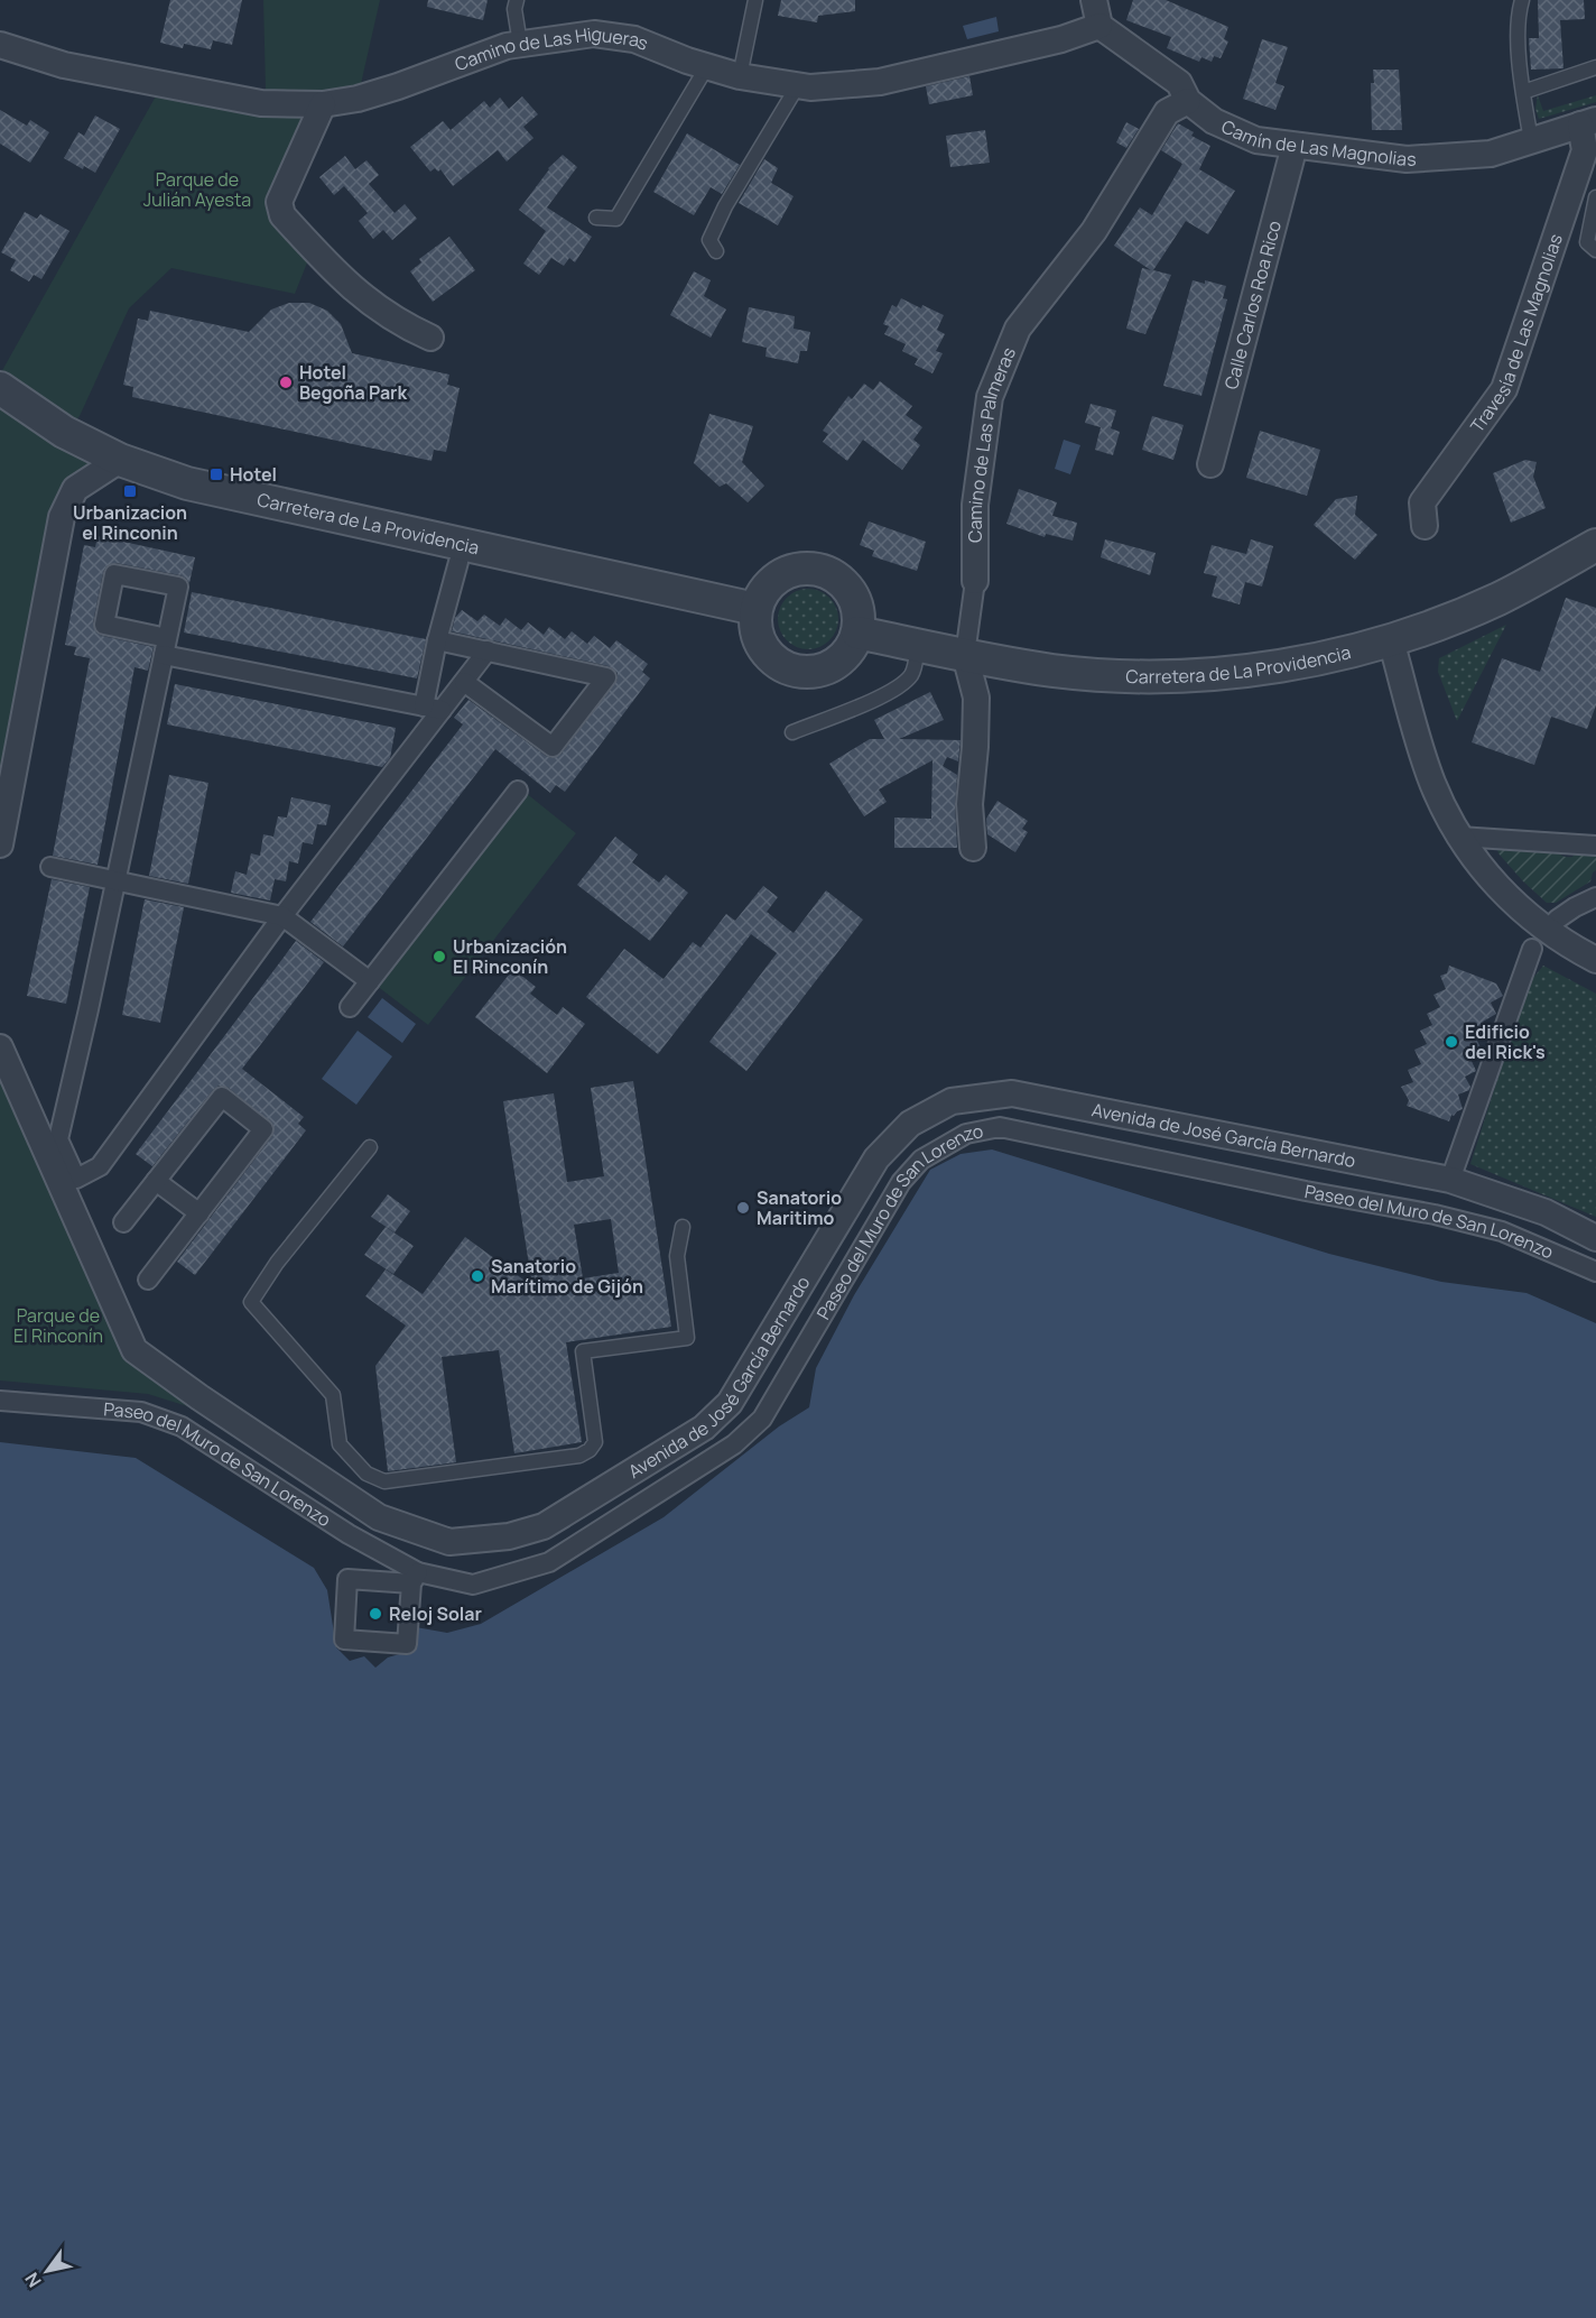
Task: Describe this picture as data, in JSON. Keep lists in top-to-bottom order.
{
  "streets": {
    "street": [
      "Camino de Las Higueras",
      "Camín de Las Magnolias",
      "Calle Carlos Roa Rico",
      "Travesía de Las Magnolias",
      "Camino de Las Palmeras",
      "Carretera de La Providencia",
      "Avenida de José García Bernardo",
      "Paseo del Muro de San Lorenzo"
    ]
  },
  "crossings": [
    ["Camino de Las Higueras", "Camín de Las Magnolias"],
    ["Camín de Las Magnolias", "Calle Carlos Roa Rico"],
    ["Camín de Las Magnolias", "Travesía de Las Magnolias"],
    ["Camín de Las Magnolias", "Camino de Las Palmeras"],
    ["Camino de Las Palmeras", "Carretera de La Providencia"]
  ],
  "parks": ["Parque de Julián Ayesta", "Parque de El Rinconín"],
  "places": {
    "other": [
      "Hotel Begoña Park",
      "Urbanización El Rinconín",
      "Edificio del Rick's",
      "Sanatorio Maritimo",
      "Sanatorio Marítimo de Gijón",
      "Reloj Solar"
    ],
    "transit": ["Hotel", "Urbanizacion el Rinconin"]
  },
  "north": "bottom left"
}
